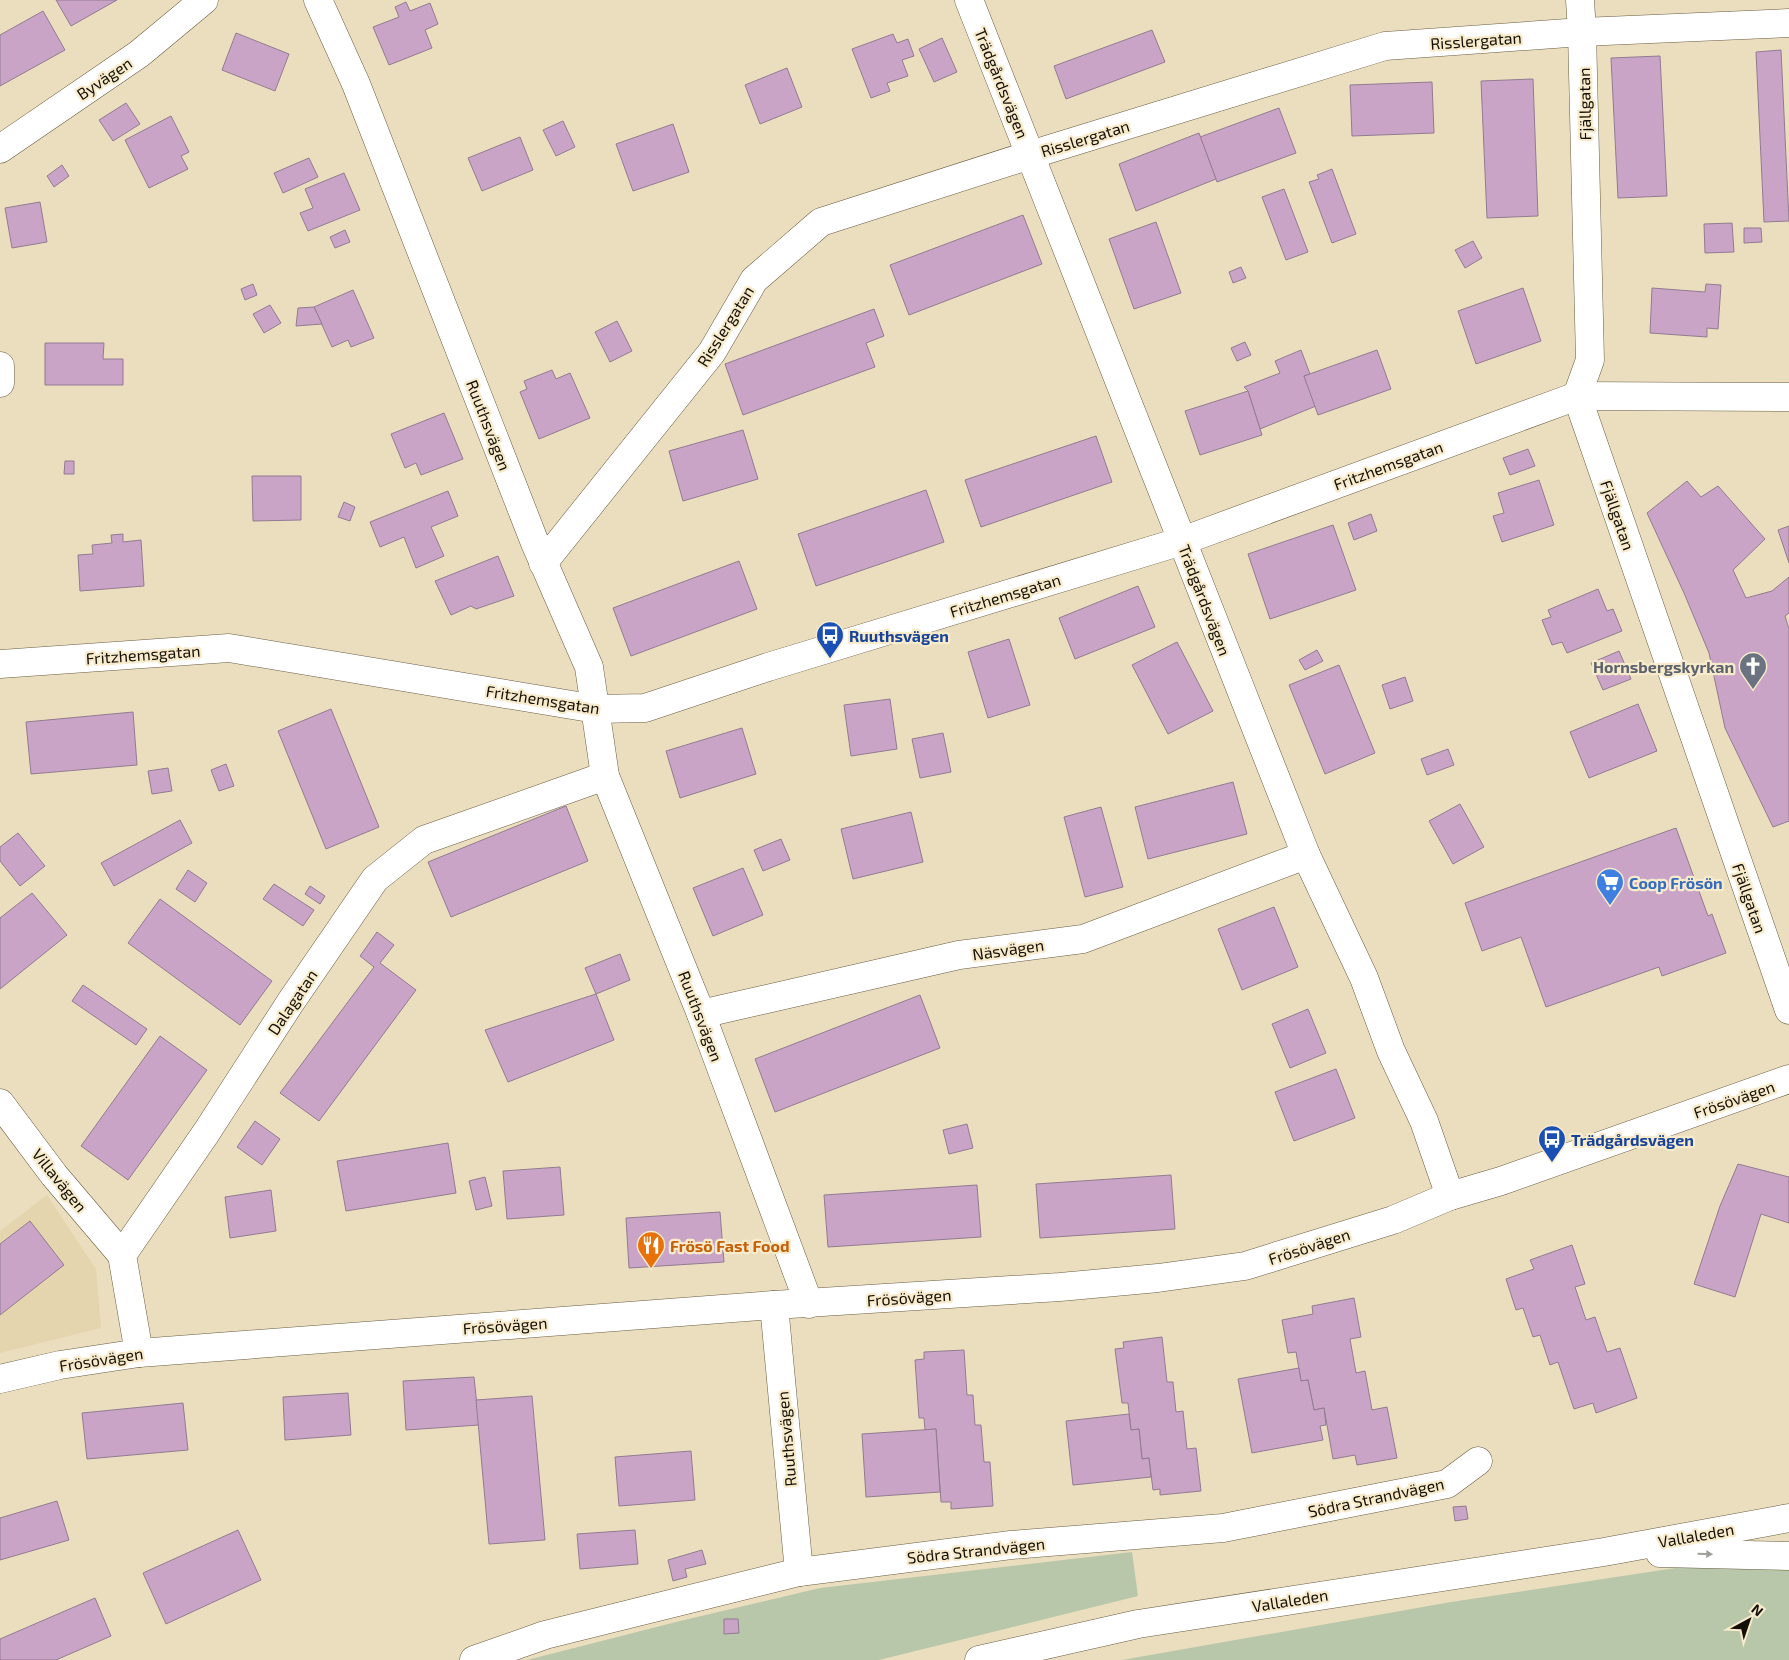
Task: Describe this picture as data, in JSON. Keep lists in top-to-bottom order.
{
  "streets": {
    "street": [
      "Risslergatan",
      "Byvägen",
      "Trädgårdsvägen",
      "Fjällgatan",
      "Ruuthsvägen",
      "Fritzhemsgatan",
      "Näsvägen",
      "Dalagatan",
      "Frösövägen",
      "Villavägen",
      "Södra Strandvägen",
      "Vallaleden"
    ]
  },
  "crossings": [
    ["Risslergatan", "Trädgårdsvägen"],
    ["Risslergatan", "Fjällgatan"],
    ["Risslergatan", "Ruuthsvägen"],
    ["Trädgårdsvägen", "Fritzhemsgatan"],
    ["Trädgårdsvägen", "Näsvägen"],
    ["Trädgårdsvägen", "Frösövägen"],
    ["Fjällgatan", "Fritzhemsgatan"],
    ["Ruuthsvägen", "Fritzhemsgatan"],
    ["Ruuthsvägen", "Näsvägen"],
    ["Ruuthsvägen", "Dalagatan"],
    ["Ruuthsvägen", "Frösövägen"],
    ["Ruuthsvägen", "Södra Strandvägen"],
    ["Dalagatan", "Villavägen"]
  ],
  "places": {
    "bus stop": ["Ruuthsvägen", "Trädgårdsvägen"],
    "church": ["Hornsbergskyrkan"],
    "supermarket": ["Coop Frösön"],
    "restaurant": ["Frösö Fast Food"]
  },
  "north": "top right"
}
